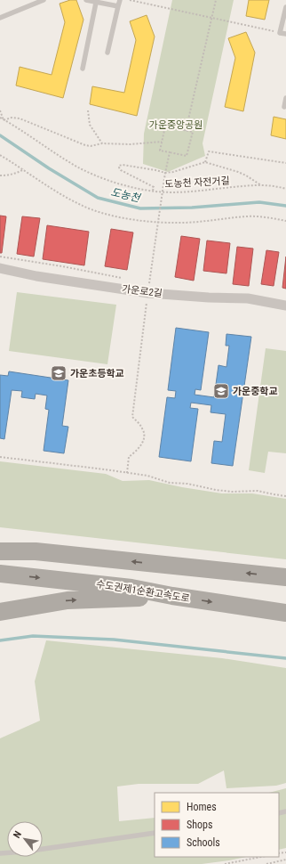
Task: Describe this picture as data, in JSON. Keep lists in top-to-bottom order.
{
  "streets": {
    "highway": ["수도권제1순환고속도로"],
    "street": ["가운로2길"],
    "path": ["도농천 자전거길"]
  },
  "water": ["도농천"],
  "parks": ["가운중앙공원"],
  "places": {
    "school or university": ["가운초등학교", "가운중학교"]
  },
  "legend": ["Homes", "Shops", "Schools"],
  "north": "top left"
}
